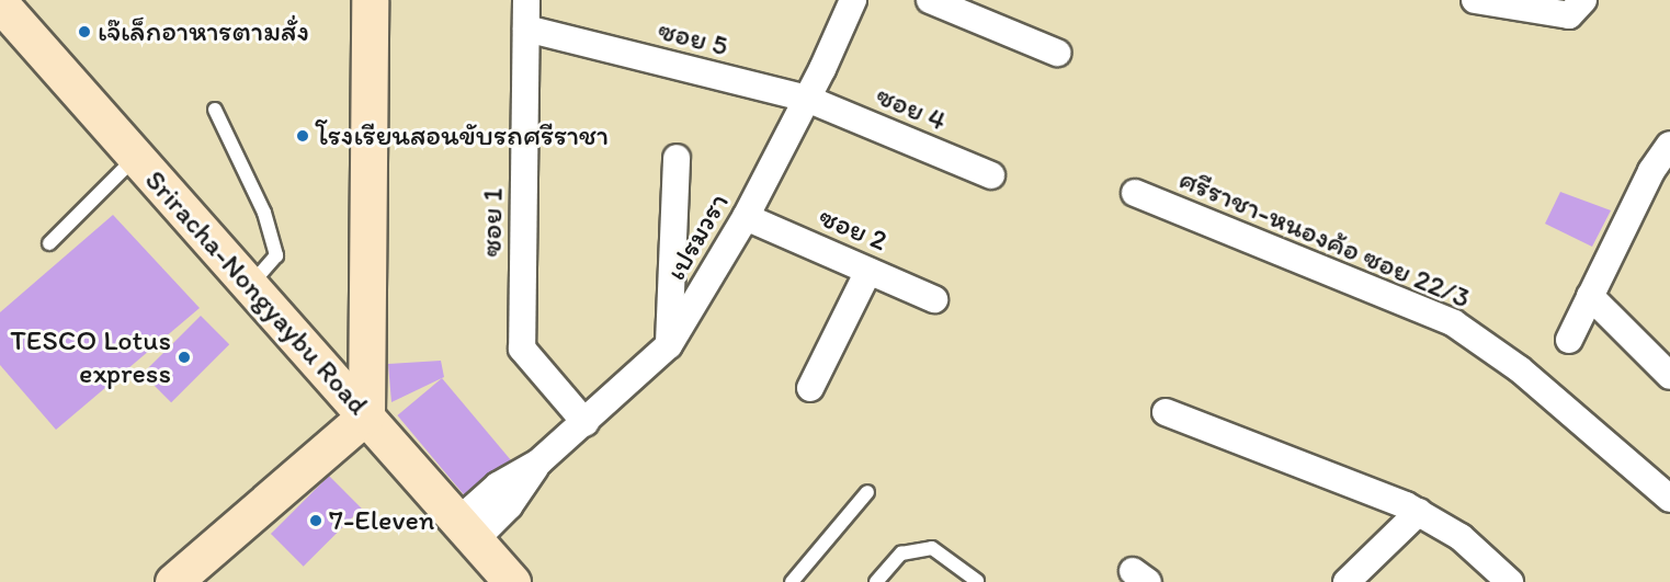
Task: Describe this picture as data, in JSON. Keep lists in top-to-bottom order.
{
  "streets": {
    "main road": ["Sriracha-Nongyaybu Road"],
    "street": [
      "ซอย 5",
      "ซอย 4",
      "ซอย 1",
      "ซอย 2",
      "เปรมวรา",
      "ศรีราชา-หนองค้อ ซอย 22/3"
    ]
  },
  "crossings": [
    ["ซอย 5", "ซอย 4"],
    ["ซอย 5", "ซอย 1"],
    ["ซอย 5", "เปรมวรา"],
    ["ซอย 4", "เปรมวรา"],
    ["ซอย 1", "เปรมวรา"],
    ["ซอย 2", "เปรมวรา"],
    ["เปรมวรา", "Sriracha-Nongyaybu Road"]
  ],
  "places": [
    "เจ๊เล็กอาหารตามสั่ง",
    "โรงเรียนสอนขับรถศรีราชา",
    "TESCO Lotus express",
    "7-Eleven"
  ]
}
